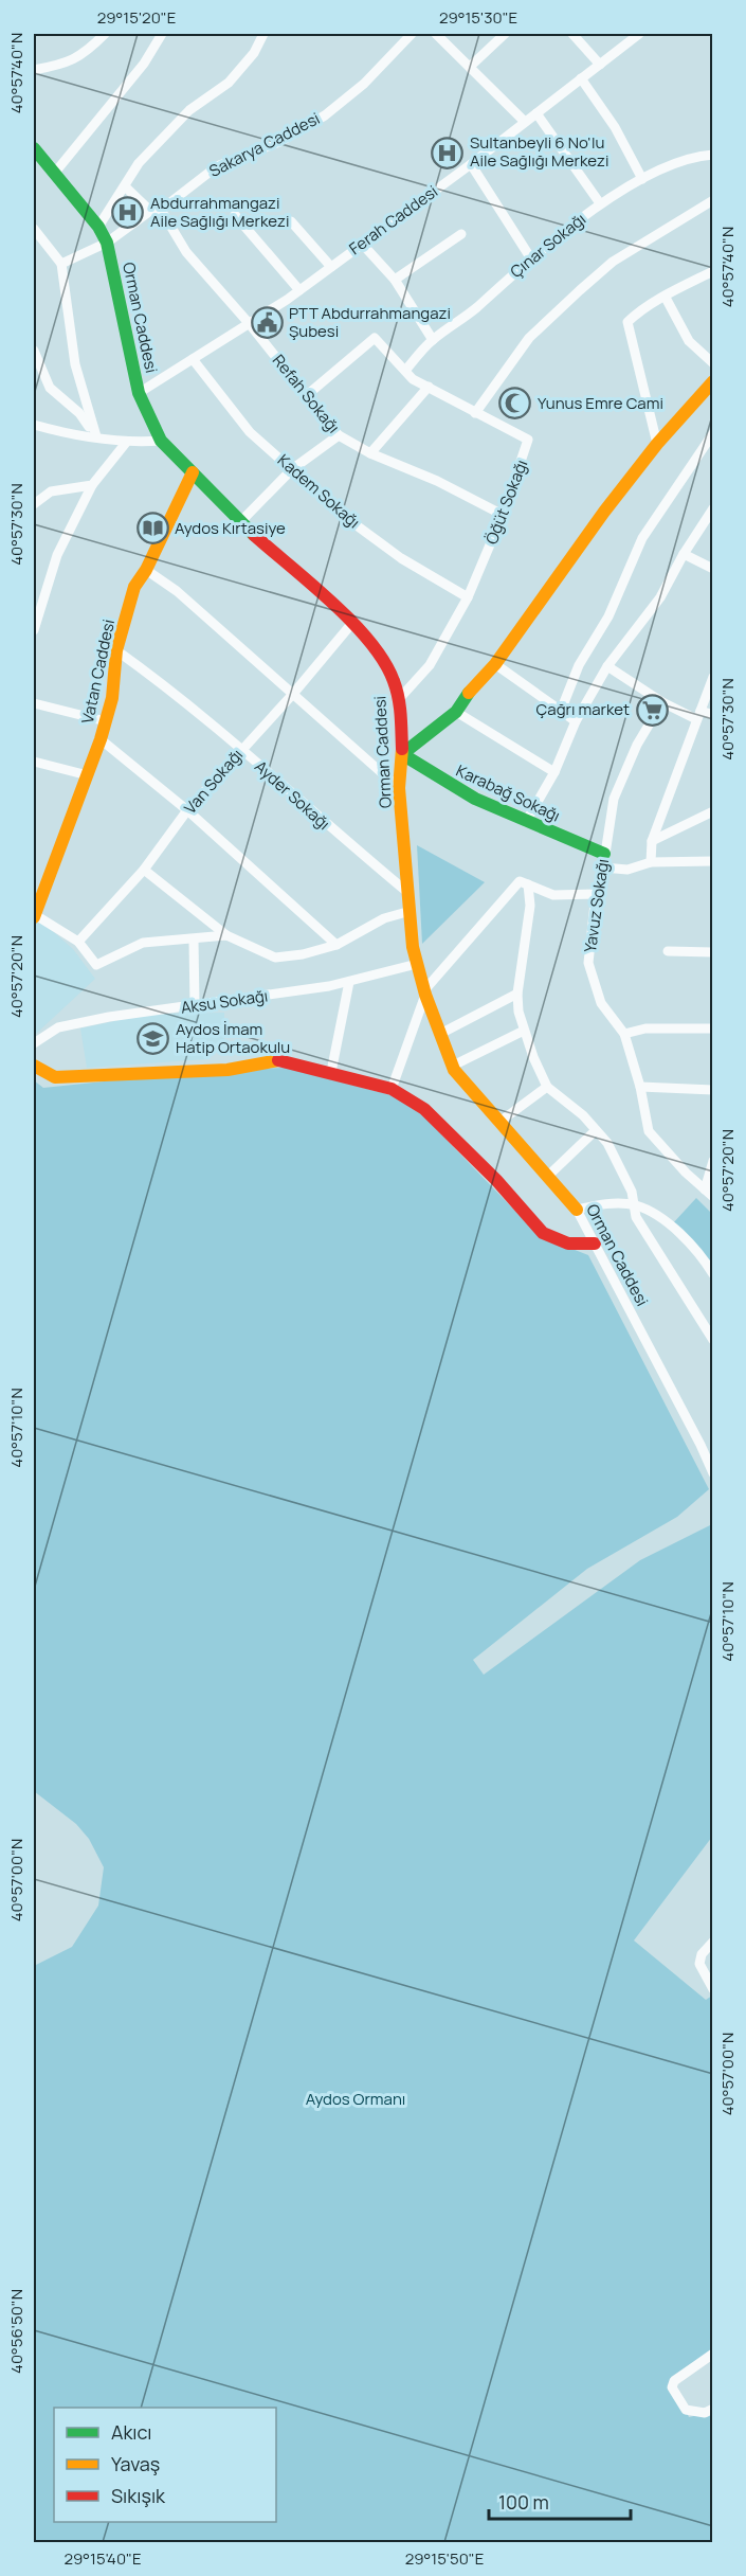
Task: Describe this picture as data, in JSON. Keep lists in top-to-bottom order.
{
  "streets": {
    "street": [
      "Sakarya Caddesi",
      "Ferah Caddesi",
      "Çınar Sokağı",
      "Orman Caddesi",
      "Refah Sokağı",
      "Kadem Sokağı",
      "Öğüt Sokağı",
      "Vatan Caddesi",
      "Van Sokağı",
      "Karabağ Sokağı",
      "Ayder Sokağı",
      "Yavuz Sokağı",
      "Aksu Sokağı"
    ]
  },
  "crossings": [
    ["Sakarya Caddesi", "Orman Caddesi"],
    ["Sakarya Caddesi", "Refah Sokağı"],
    ["Ferah Caddesi", "Orman Caddesi"],
    ["Ferah Caddesi", "Refah Sokağı"],
    ["Ferah Caddesi", "Kadem Sokağı"],
    ["Çınar Sokağı", "Öğüt Sokağı"],
    ["Orman Caddesi", "Öğüt Sokağı"],
    ["Orman Caddesi", "Vatan Caddesi"],
    ["Orman Caddesi", "Van Sokağı"],
    ["Orman Caddesi", "Karabağ Sokağı"],
    ["Orman Caddesi", "Ayder Sokağı"],
    ["Orman Caddesi", "Aksu Sokağı"],
    ["Refah Sokağı", "Öğüt Sokağı"],
    ["Kadem Sokağı", "Öğüt Sokağı"],
    ["Vatan Caddesi", "Ayder Sokağı"],
    ["Van Sokağı", "Ayder Sokağı"],
    ["Karabağ Sokağı", "Yavuz Sokağı"]
  ],
  "parks": ["Aydos Ormanı"],
  "places": {
    "hospital": ["Sultanbeyli 6 No'lu Aile Sağlığı Merkezi", "Abdurrahmangazi Aile Sağlığı Merkezi"],
    "public building": ["PTT Abdurrahmangazi Şubesi"],
    "mosque": ["Yunus Emre Cami"],
    "library": ["Aydos Kırtasiye"],
    "supermarket": ["Çağrı market"],
    "school or university": ["Aydos İmam Hatip Ortaokulu"]
  },
  "legend": ["Akıcı", "Yavaş", "Sıkışık"],
  "scale_bar": "100 m",
  "coordinates": [
    "29°15'20\"E",
    "29°15'30\"E",
    "40°57'40\"N",
    "40°57'30\"N",
    "40°57'20\"N",
    "40°57'10\"N",
    "40°57'00\"N",
    "40°56'50\"N",
    "29°15'40\"E",
    "29°15'50\"E"
  ]
}
